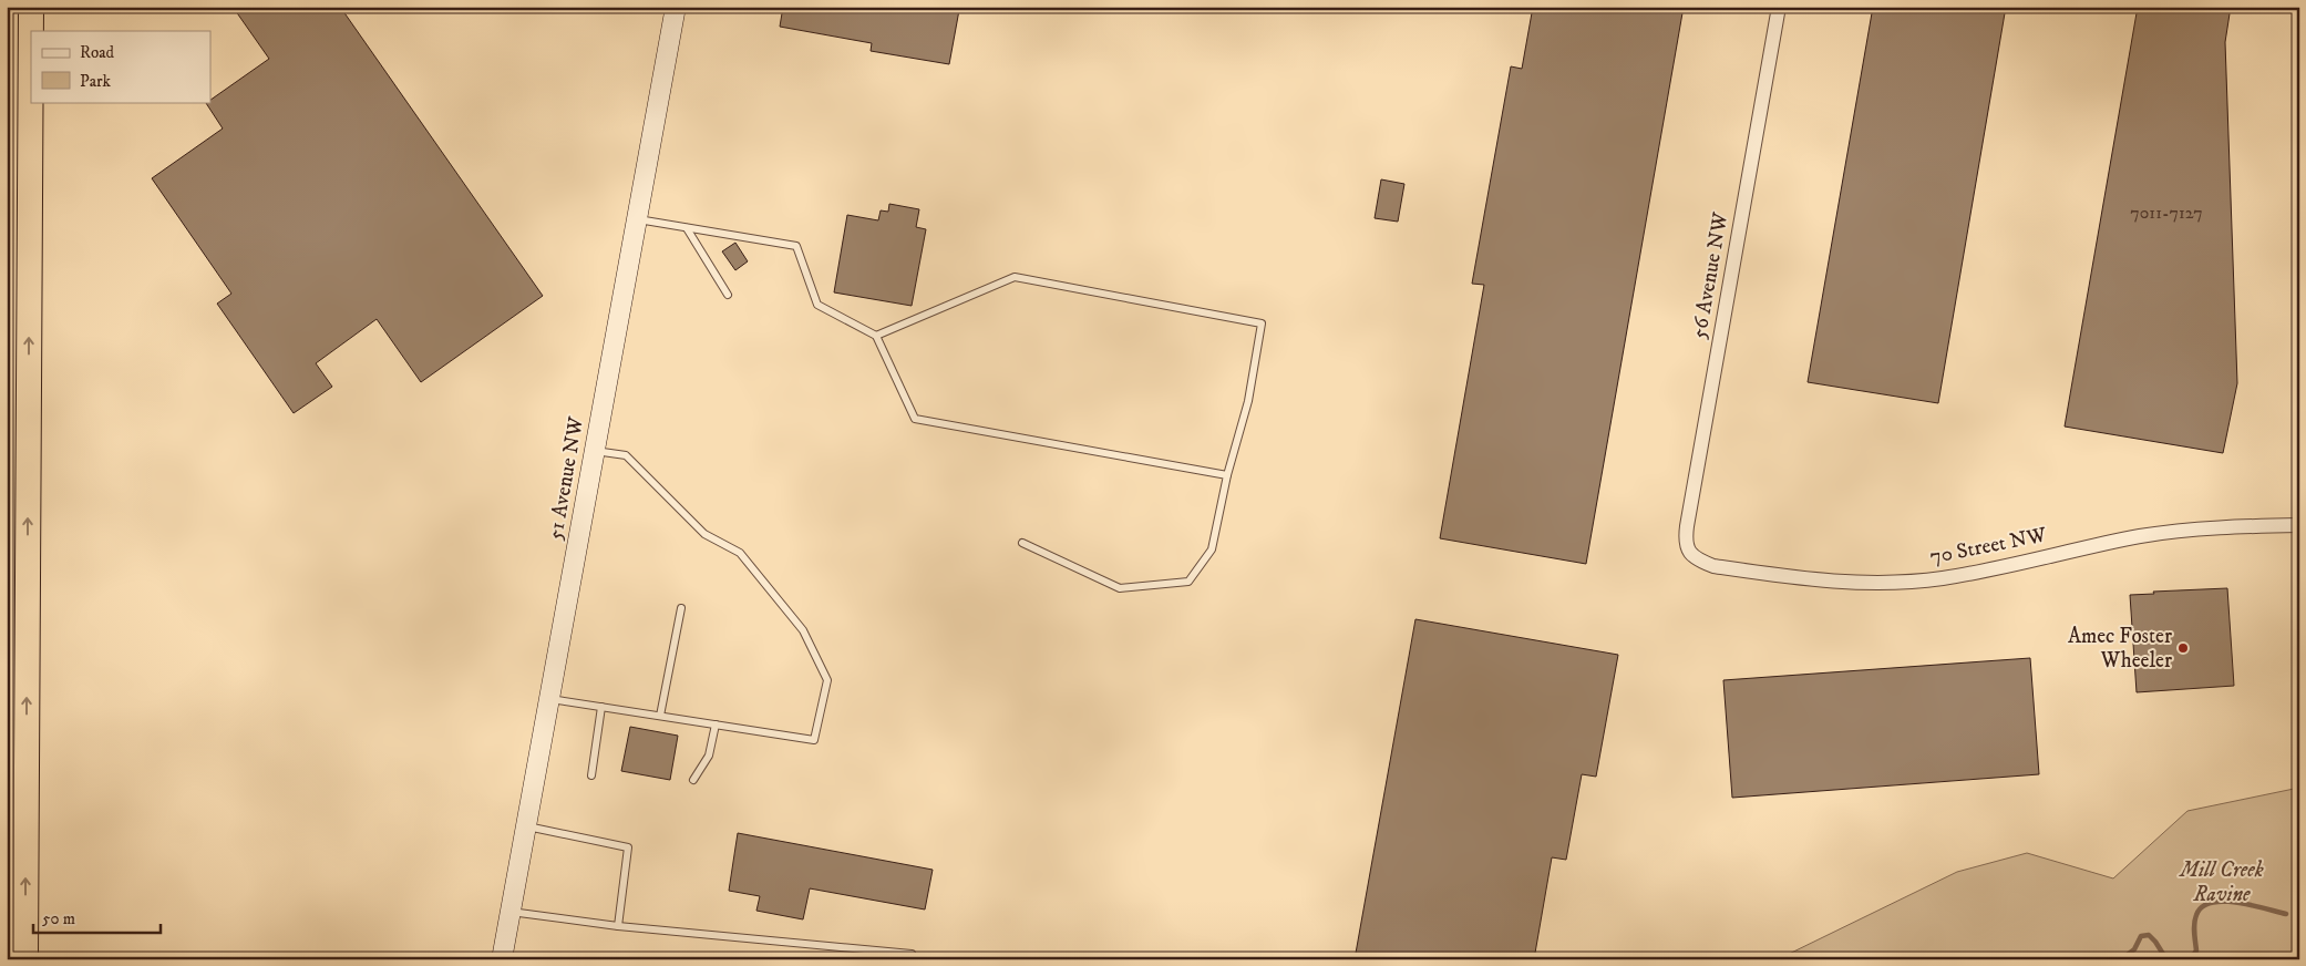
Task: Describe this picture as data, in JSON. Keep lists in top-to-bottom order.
{
  "streets": {
    "street": ["56 Avenue NW", "51 Avenue NW", "70 Street NW"]
  },
  "crossings": [
    ["56 Avenue NW", "70 Street NW"]
  ],
  "parks": ["Mill Creek Ravine"],
  "places": ["Amec Foster Wheeler"],
  "house_numbers": ["7011-7127"],
  "legend": ["Road", "Park"],
  "scale_bar": "50 m"
}
